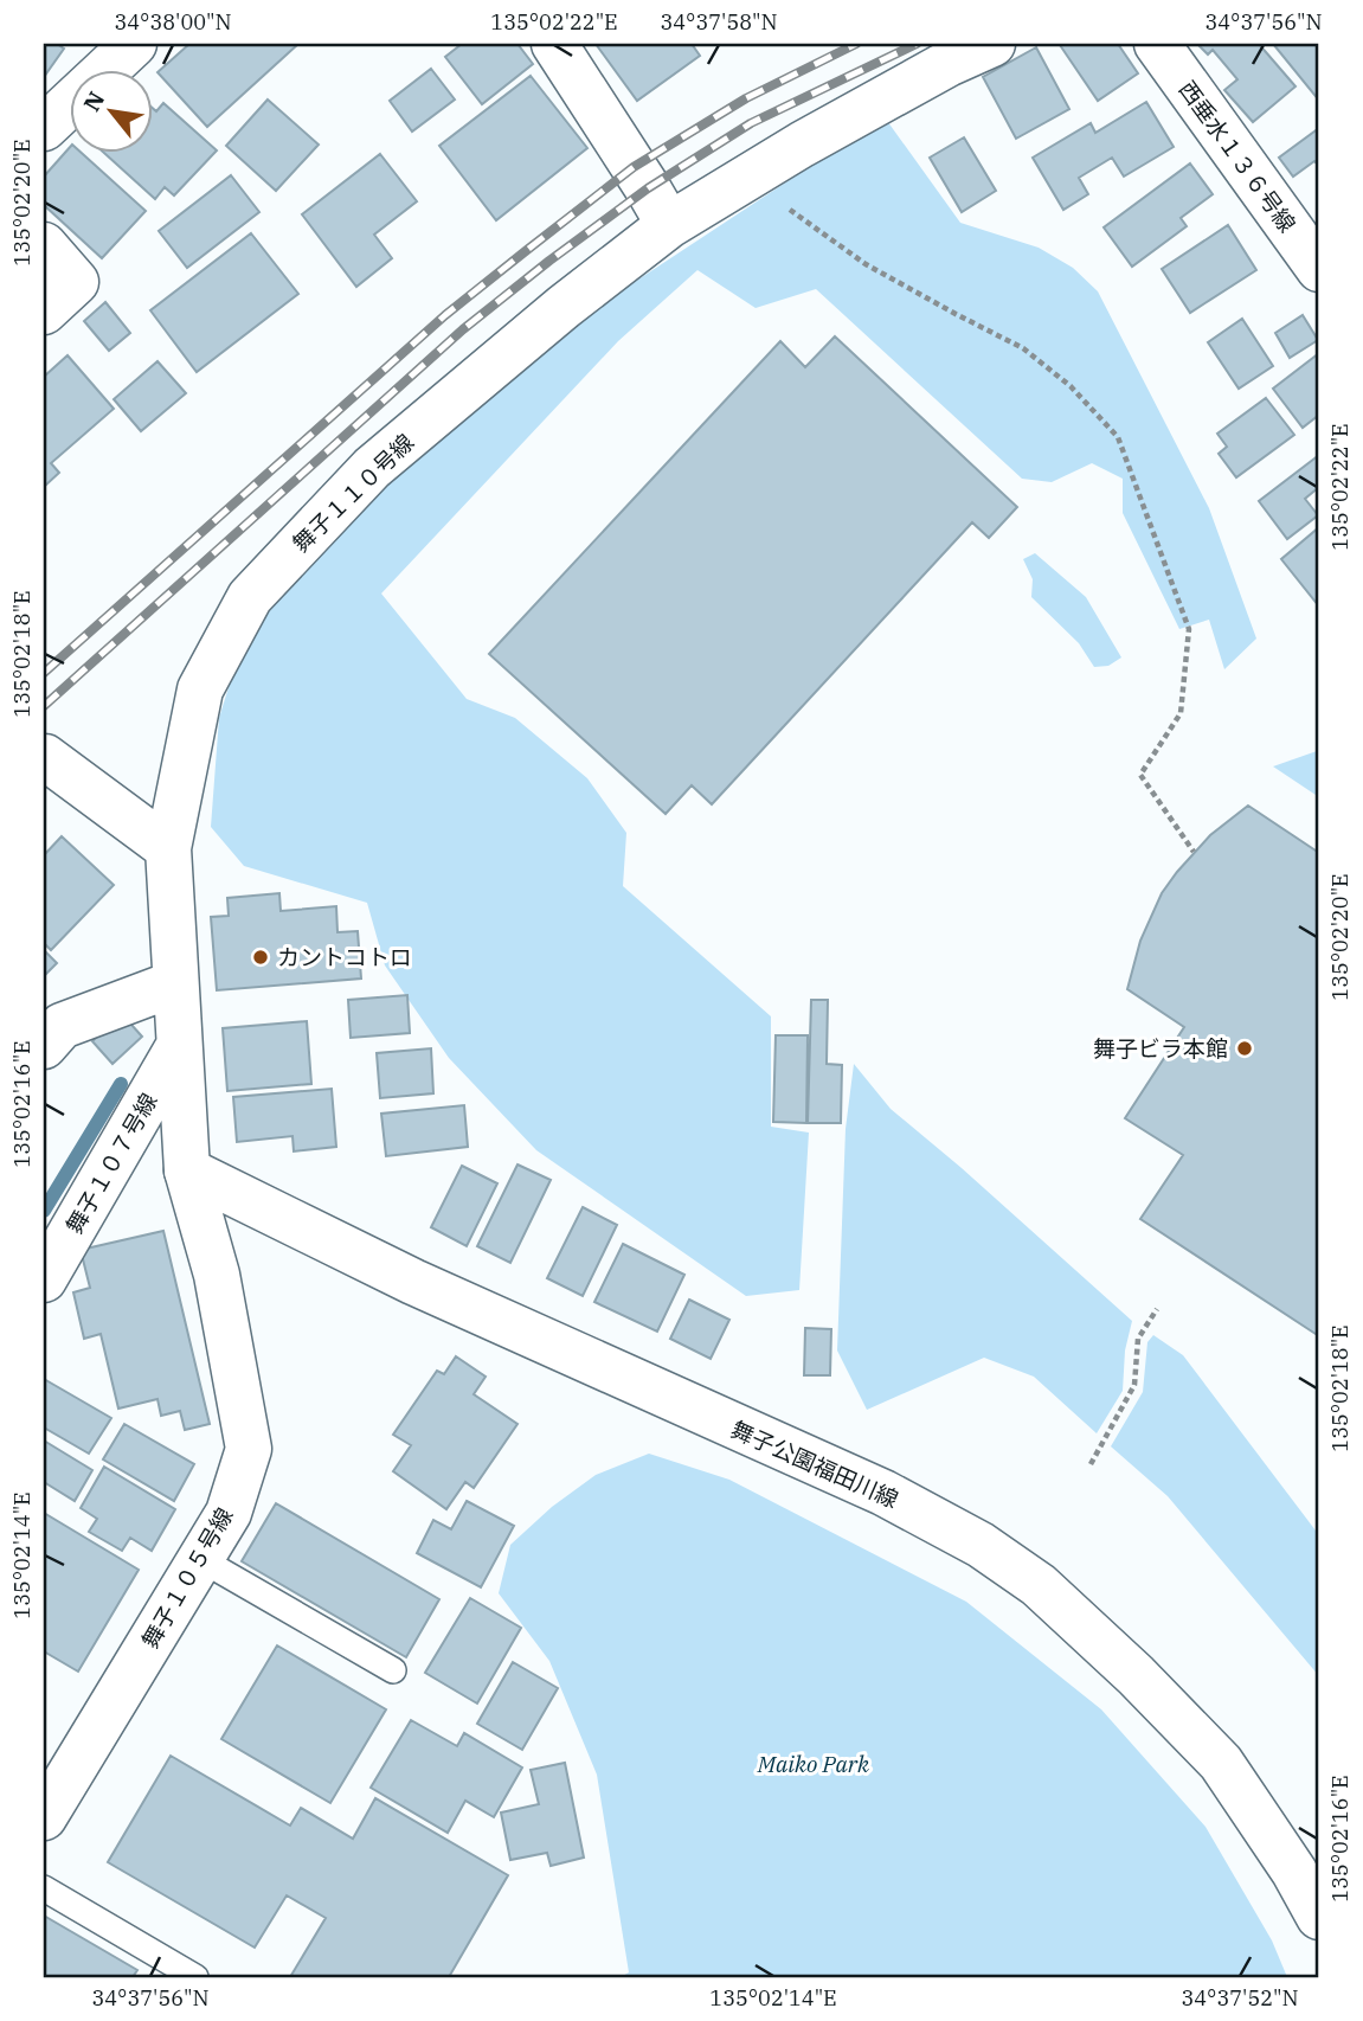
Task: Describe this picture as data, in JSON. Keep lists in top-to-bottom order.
{
  "streets": {
    "street": [
      "西垂水１３６号線",
      "舞子１１０号線",
      "舞子１０７号線",
      "舞子公園福田川線",
      "舞子１０５号線"
    ]
  },
  "crossings": [
    ["舞子１１０号線", "舞子１０５号線"],
    ["舞子１０７号線", "舞子１０５号線"],
    ["舞子公園福田川線", "舞子１０５号線"]
  ],
  "parks": ["Maiko Park"],
  "places": ["カントコトロ", "舞子ビラ本館"],
  "north": "top left",
  "coordinates": [
    "34°38'00\"N",
    "135°02'22\"E",
    "34°37'58\"N",
    "34°37'56\"N",
    "135°02'20\"E",
    "135°02'18\"E",
    "135°02'16\"E",
    "135°02'14\"E",
    "34°37'52\"N"
  ]
}
